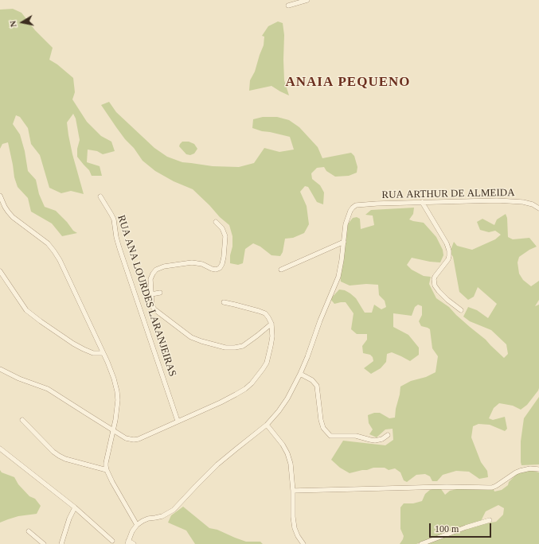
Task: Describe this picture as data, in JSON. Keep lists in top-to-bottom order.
{
  "streets": {
    "street": ["RUA ARTHUR DE ALMEIDA", "RUA ANA LOURDES LARANJEIRAS"]
  },
  "districts": ["ANAIA PEQUENO"],
  "scale_bar": "100 m",
  "north": "left"
}
